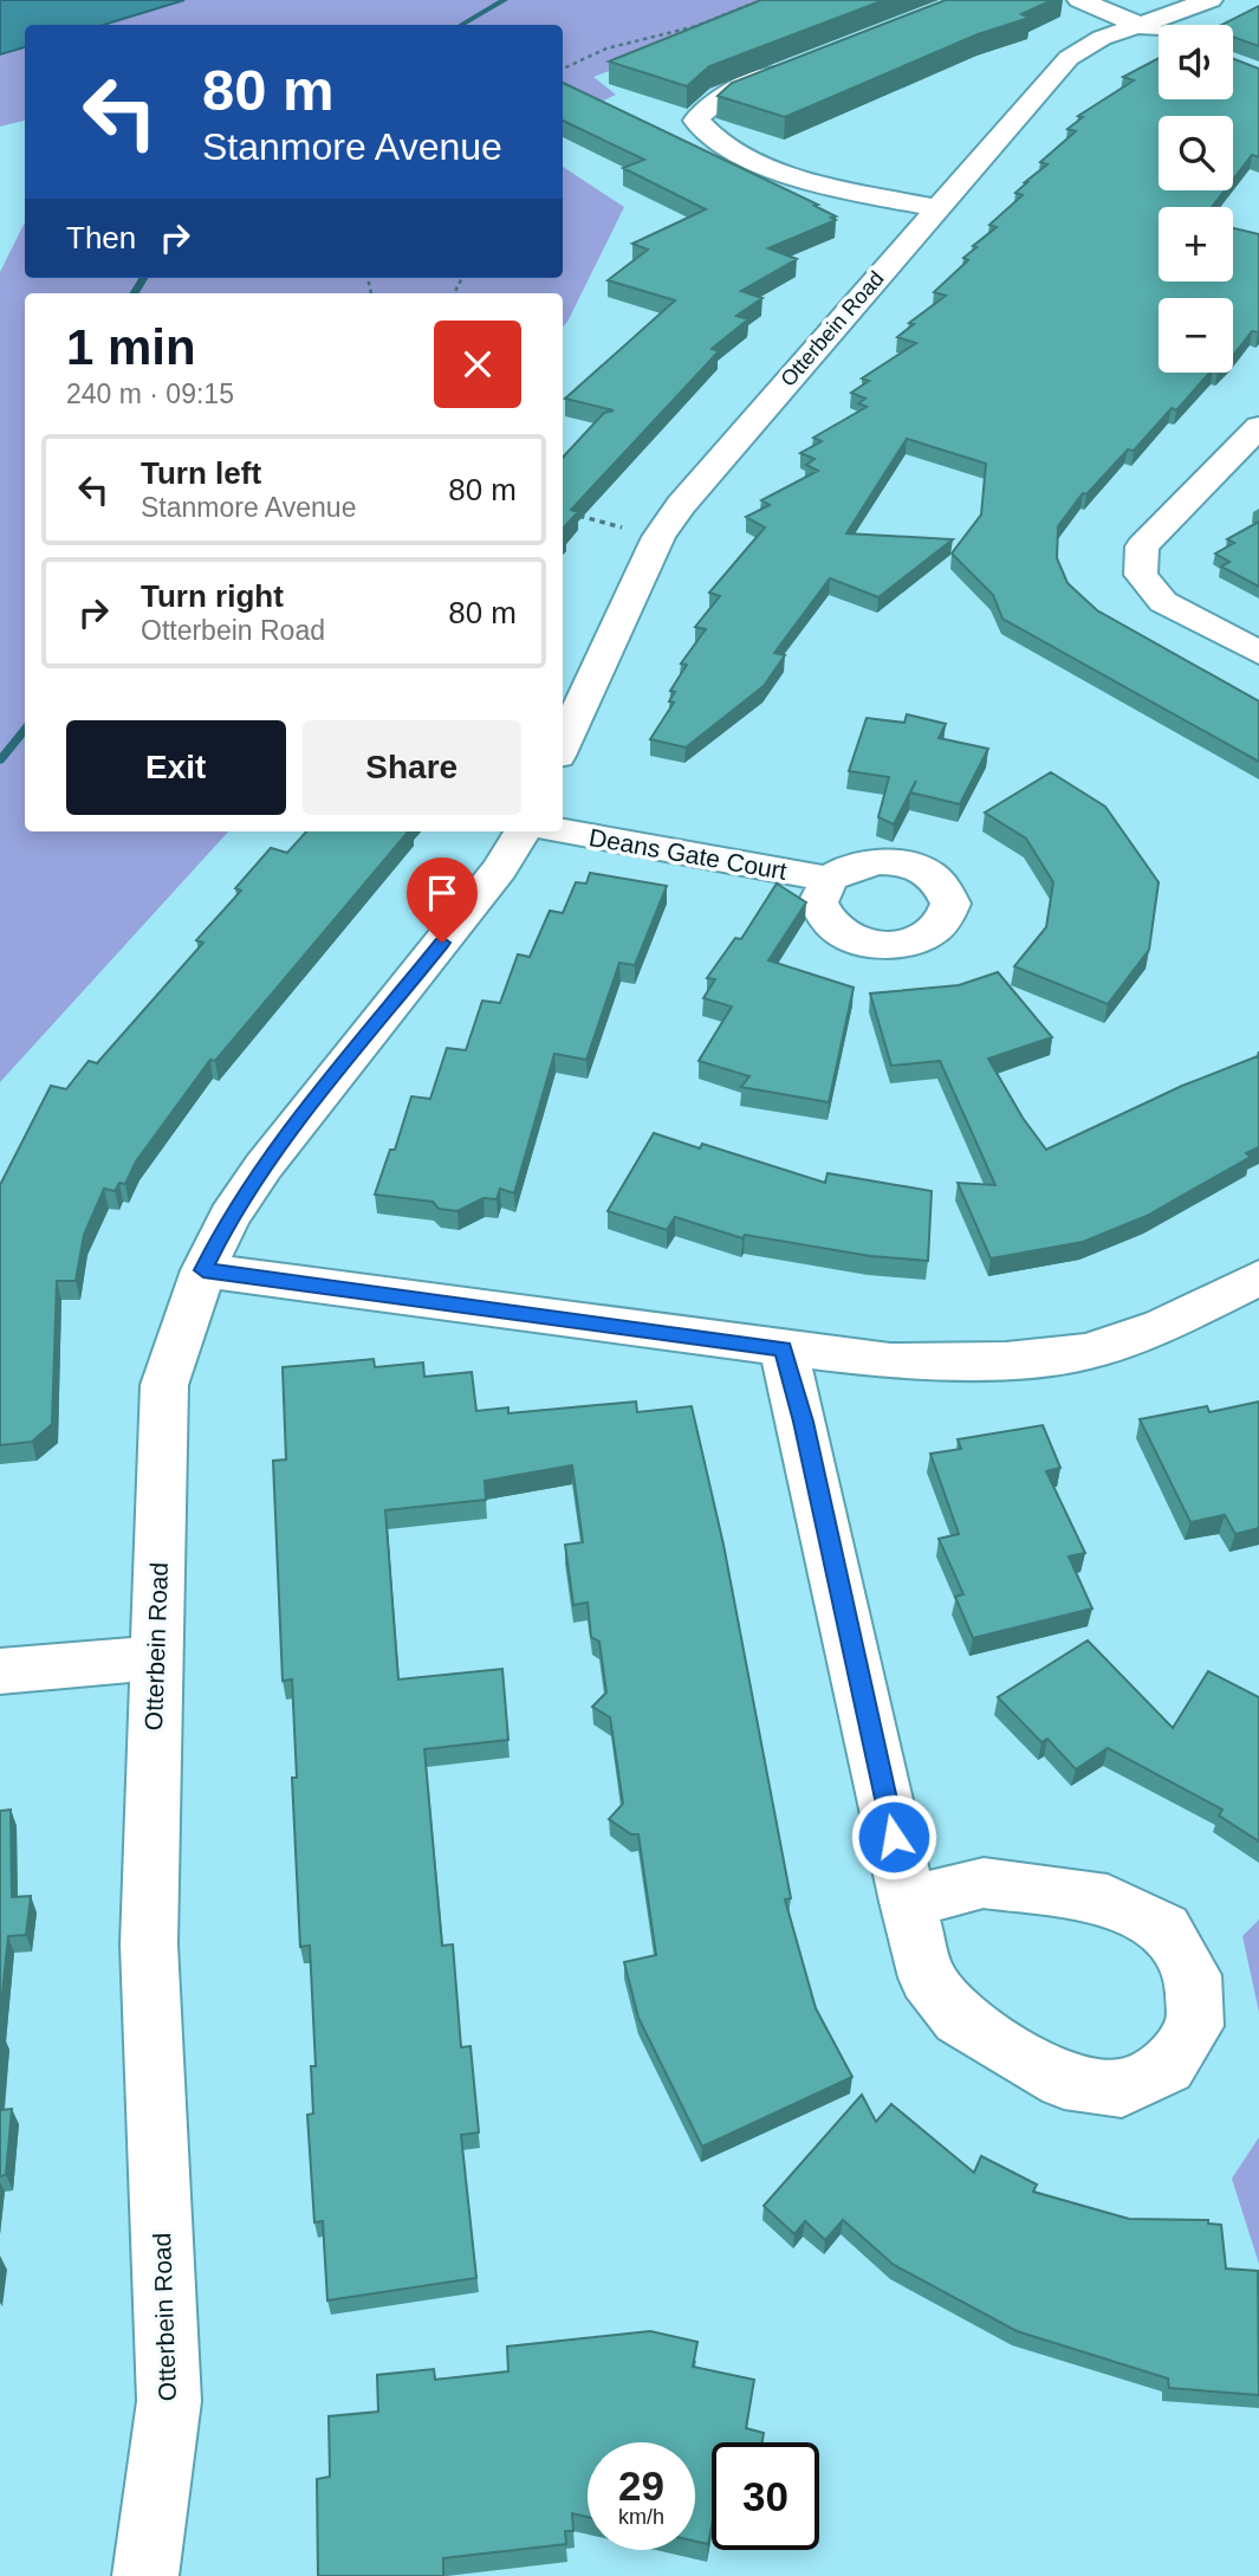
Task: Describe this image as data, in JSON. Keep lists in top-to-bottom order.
{
  "streets": {
    "street": ["Otterbein Road", "Deans Gate Court"]
  },
  "page": {
    "map_buttons": ["+", "−"],
    "turn": ["80 m", "Stanmore Avenue"],
    "then": "Then",
    "heading": ["1 min", "240 m · 09:15"],
    "list": [
      {
        "name": "Turn left",
        "note": "Stanmore Avenue",
        "value": "80 m"
      },
      {
        "name": "Turn right",
        "note": "Otterbein Road",
        "value": "80 m"
      }
    ],
    "buttons": ["Exit", "Share"],
    "speed": "29 km/h",
    "limit": "30"
  }
}
